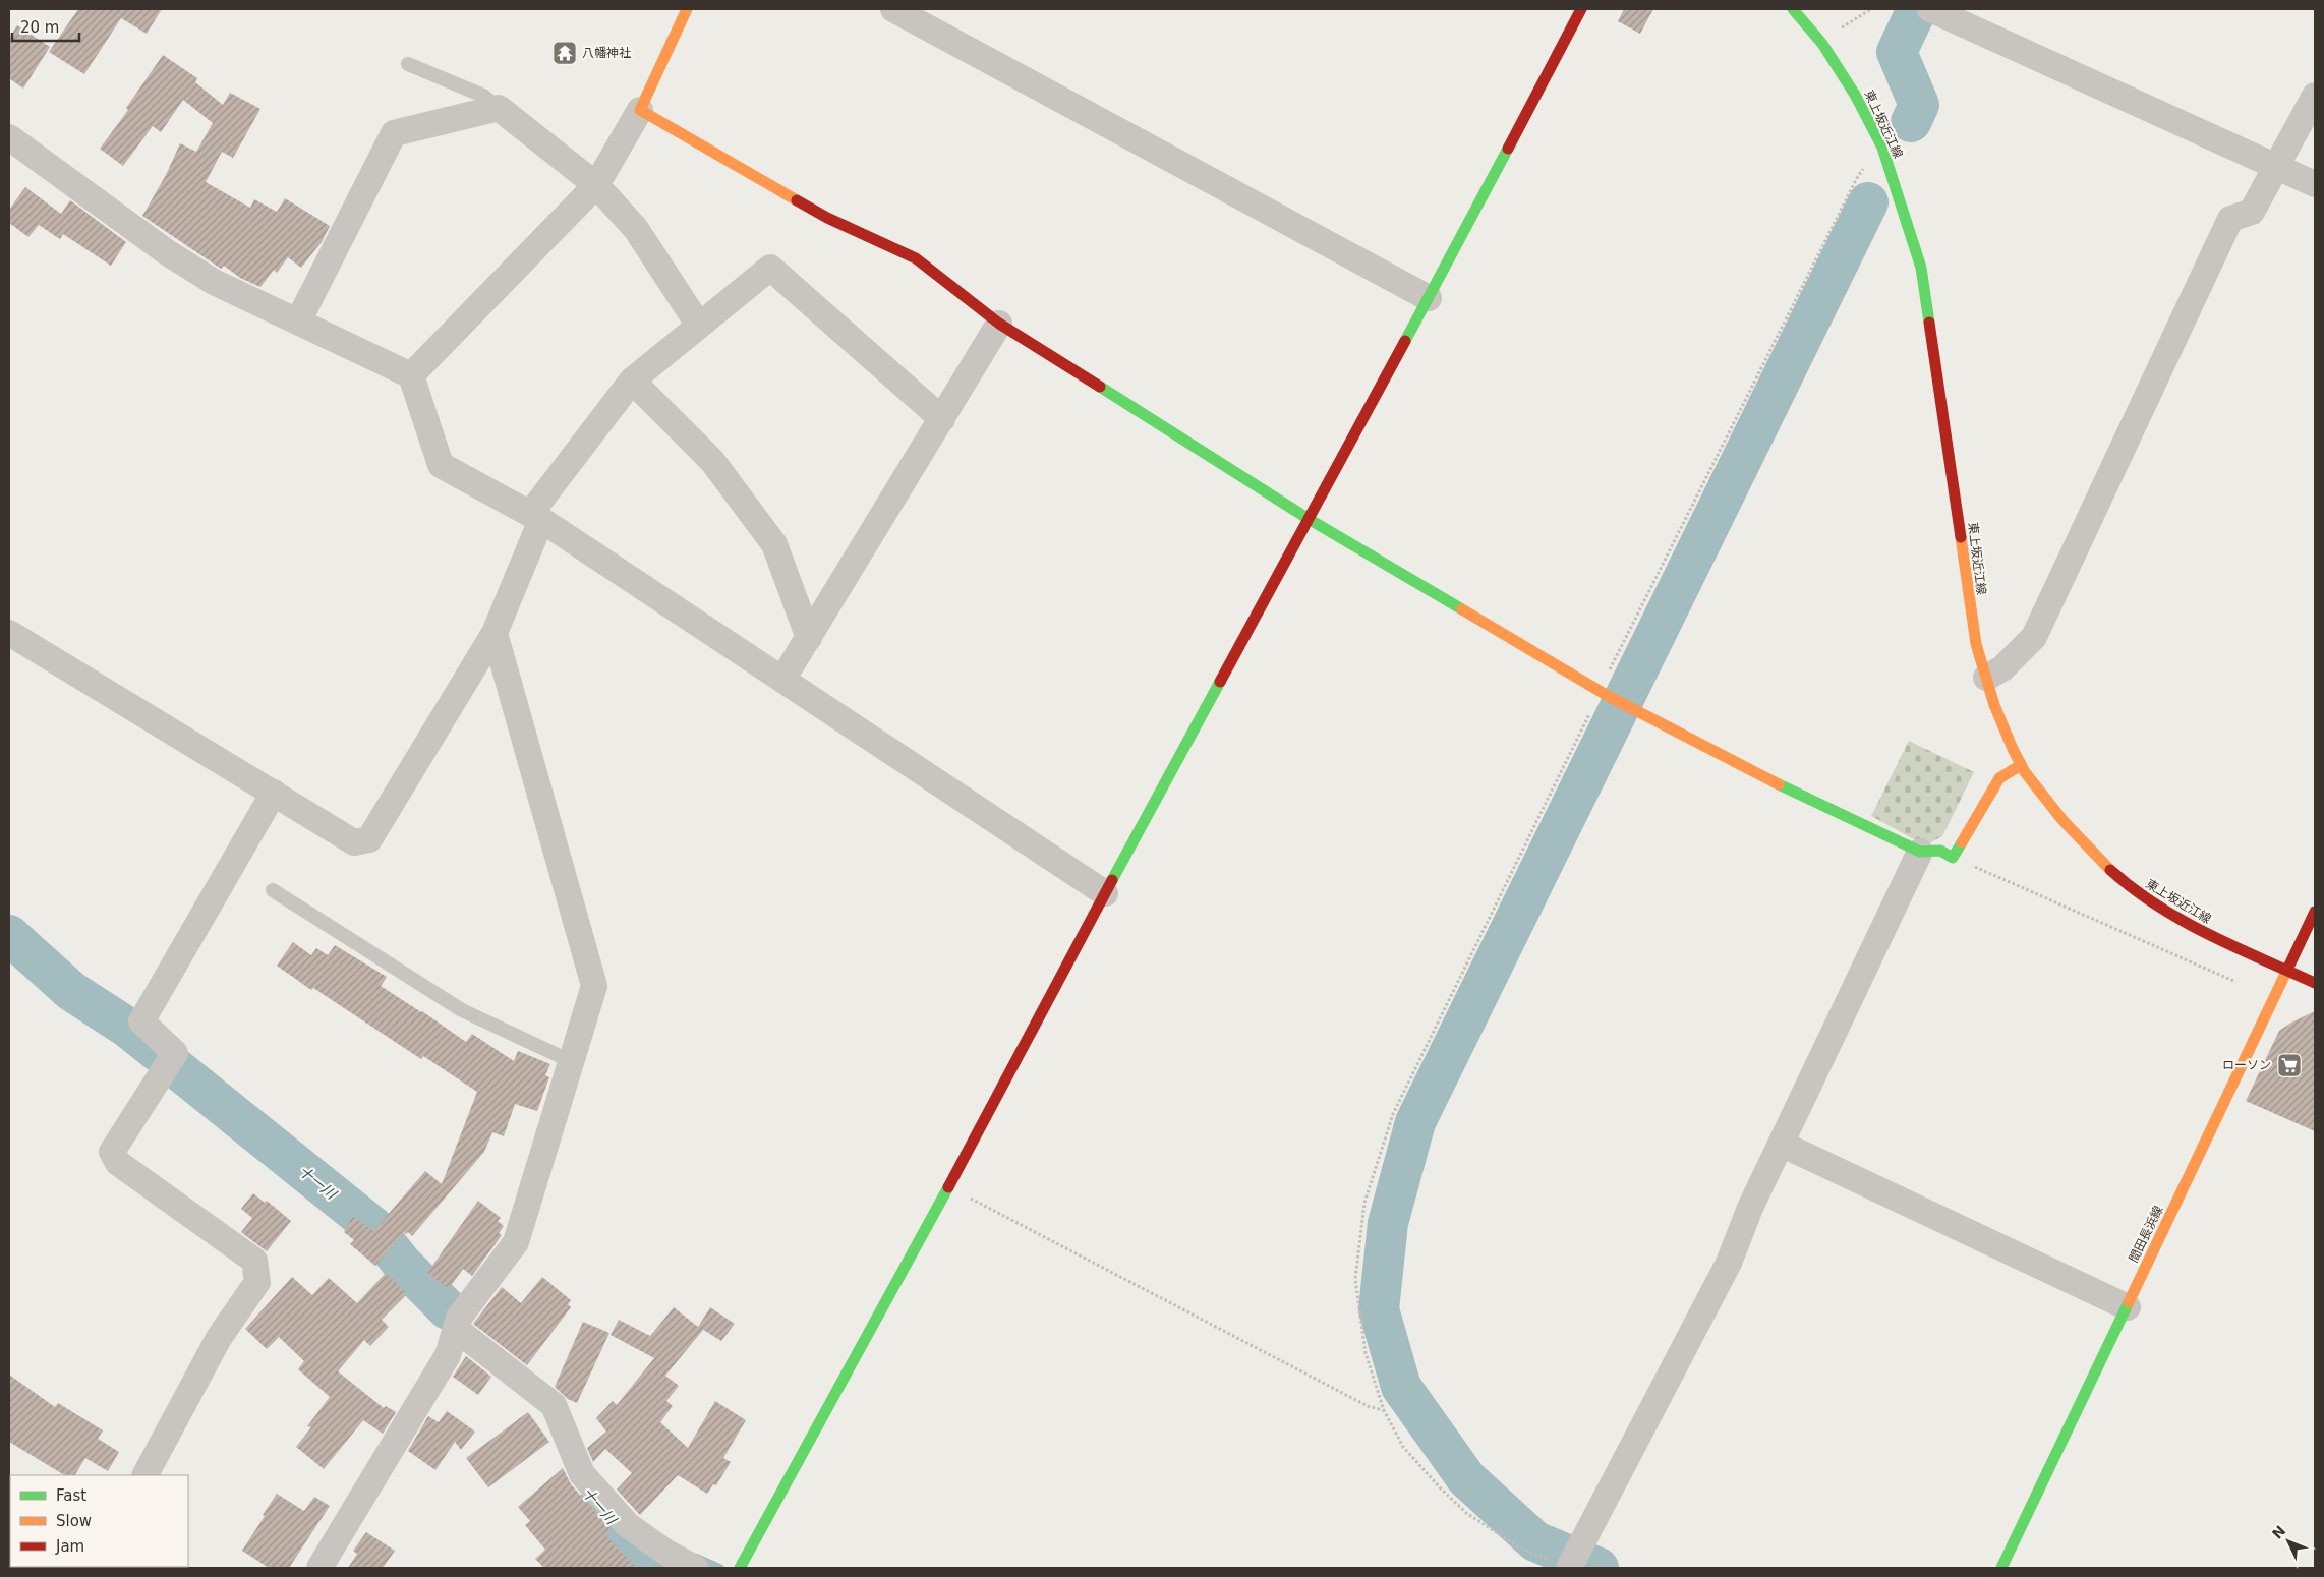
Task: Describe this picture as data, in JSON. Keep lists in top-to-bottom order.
{
  "streets": {
    "street": ["東上坂近江線", "間田長浜線"]
  },
  "crossings": [
    ["東上坂近江線", "間田長浜線"]
  ],
  "water": ["十一川"],
  "places": {
    "temple": ["八幡神社"],
    "supermarket": ["ローソン"]
  },
  "legend": ["Fast", "Slow", "Jam"],
  "scale_bar": "20 m",
  "north": "top left"
}
